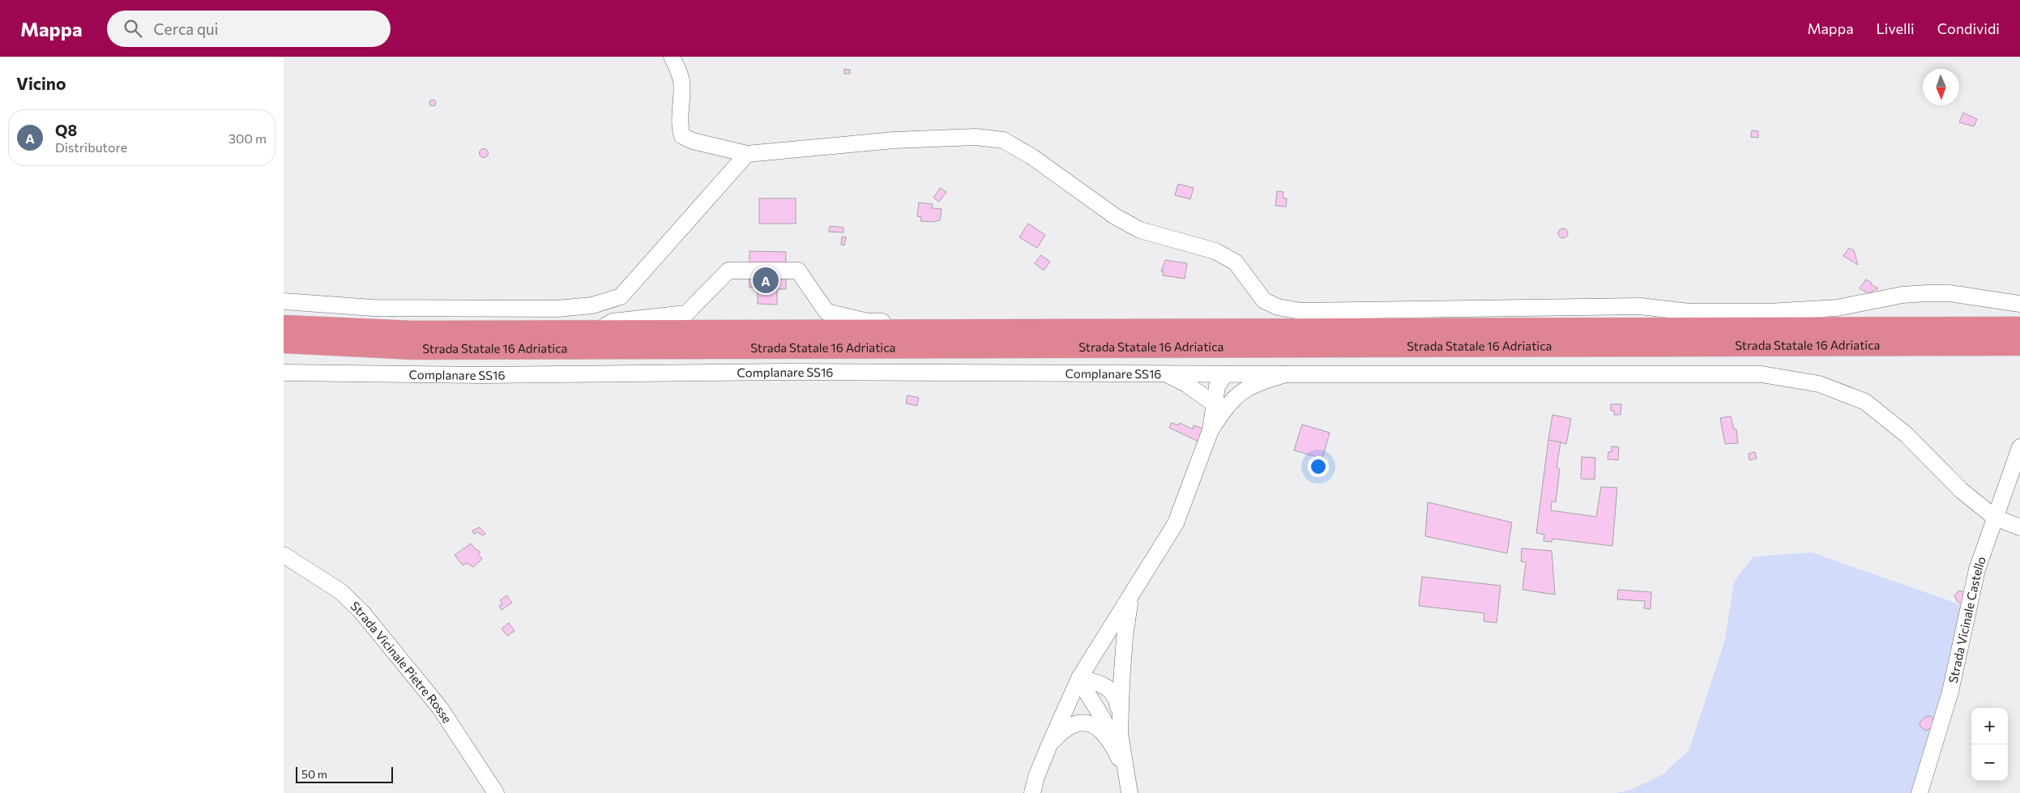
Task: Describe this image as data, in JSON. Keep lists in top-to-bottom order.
{
  "streets": {
    "highway": ["Strada Statale 16 Adriatica"],
    "street": ["Complanare SS16", "Strada Vicinale Castello", "Strada Vicinale Pietre Rosse"]
  },
  "crossings": [
    ["Complanare SS16", "Strada Vicinale Castello"]
  ],
  "scale_bar": "50 m",
  "north": "bottom",
  "page": {
    "header": "Mappa",
    "search": "Cerca qui",
    "nav": ["Mappa", "Livelli", "Condividi"],
    "heading": "Vicino",
    "list": [
      {
        "mark": "A",
        "name": "Q8",
        "note": "Distributore",
        "value": "300 m"
      }
    ],
    "pins": "A",
    "map_buttons": ["+", "−"],
    "scale": "50 m"
  }
}
